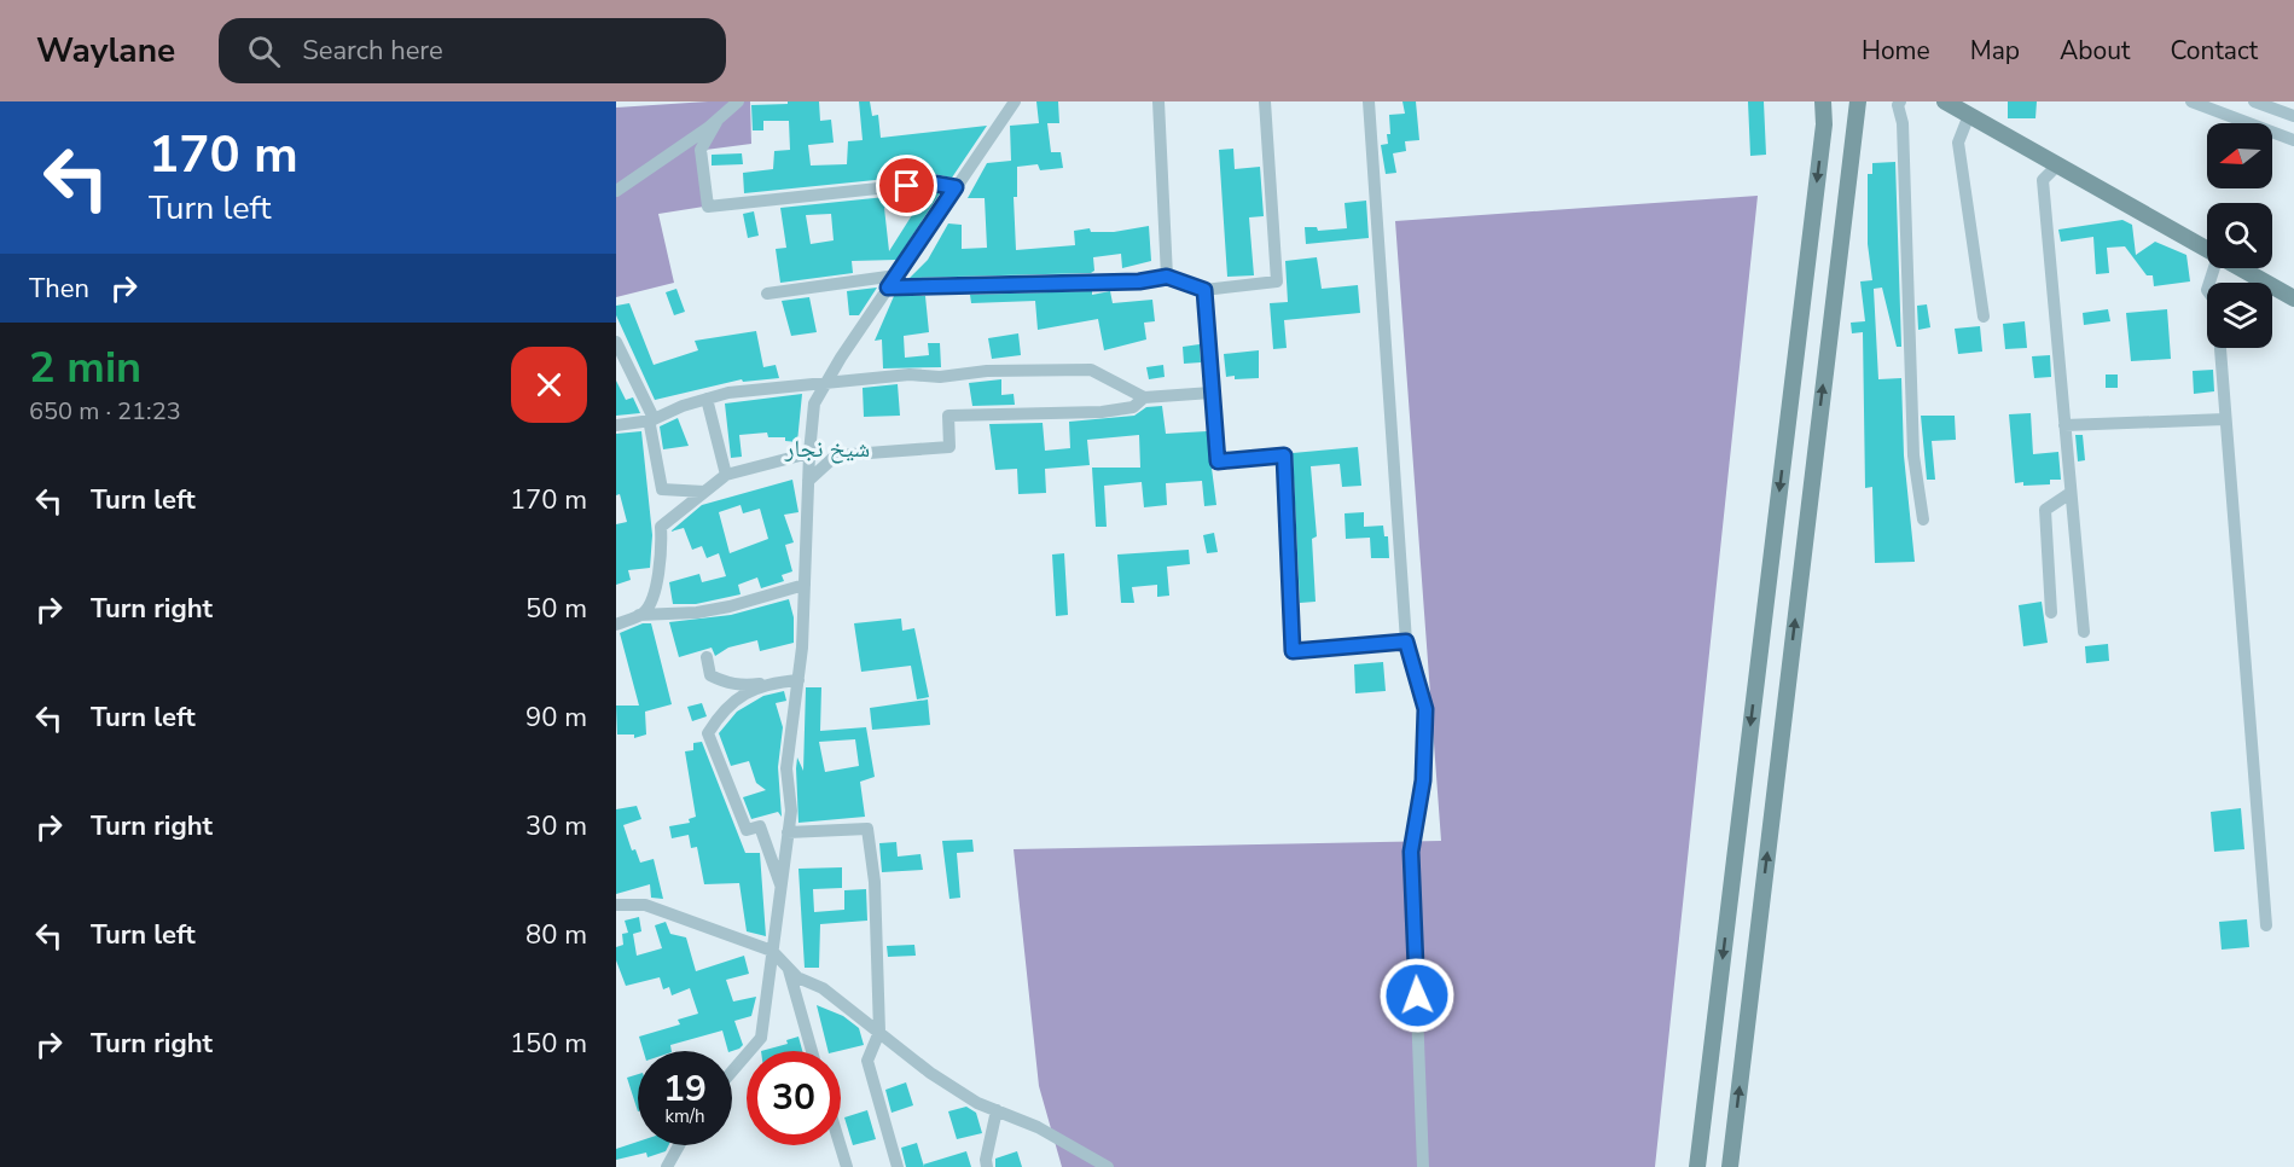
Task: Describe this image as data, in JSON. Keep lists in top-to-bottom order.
{
  "districts": ["شيخ نجار"],
  "north": "left",
  "page": {
    "header": "Waylane",
    "search": "Search here",
    "nav": [
      "Home",
      "Map",
      "About",
      "Contact"
    ],
    "turn": ["170 m", "Turn left"],
    "then": "Then",
    "heading": ["2 min", "650 m · 21:23"],
    "list": [
      {
        "name": "Turn left",
        "value": "170 m"
      },
      {
        "name": "Turn right",
        "value": "50 m"
      },
      {
        "name": "Turn left",
        "value": "90 m"
      },
      {
        "name": "Turn right",
        "value": "30 m"
      },
      {
        "name": "Turn left",
        "value": "80 m"
      },
      {
        "name": "Turn right",
        "value": "150 m"
      }
    ],
    "speed": "19 km/h",
    "limit": "30"
  }
}
